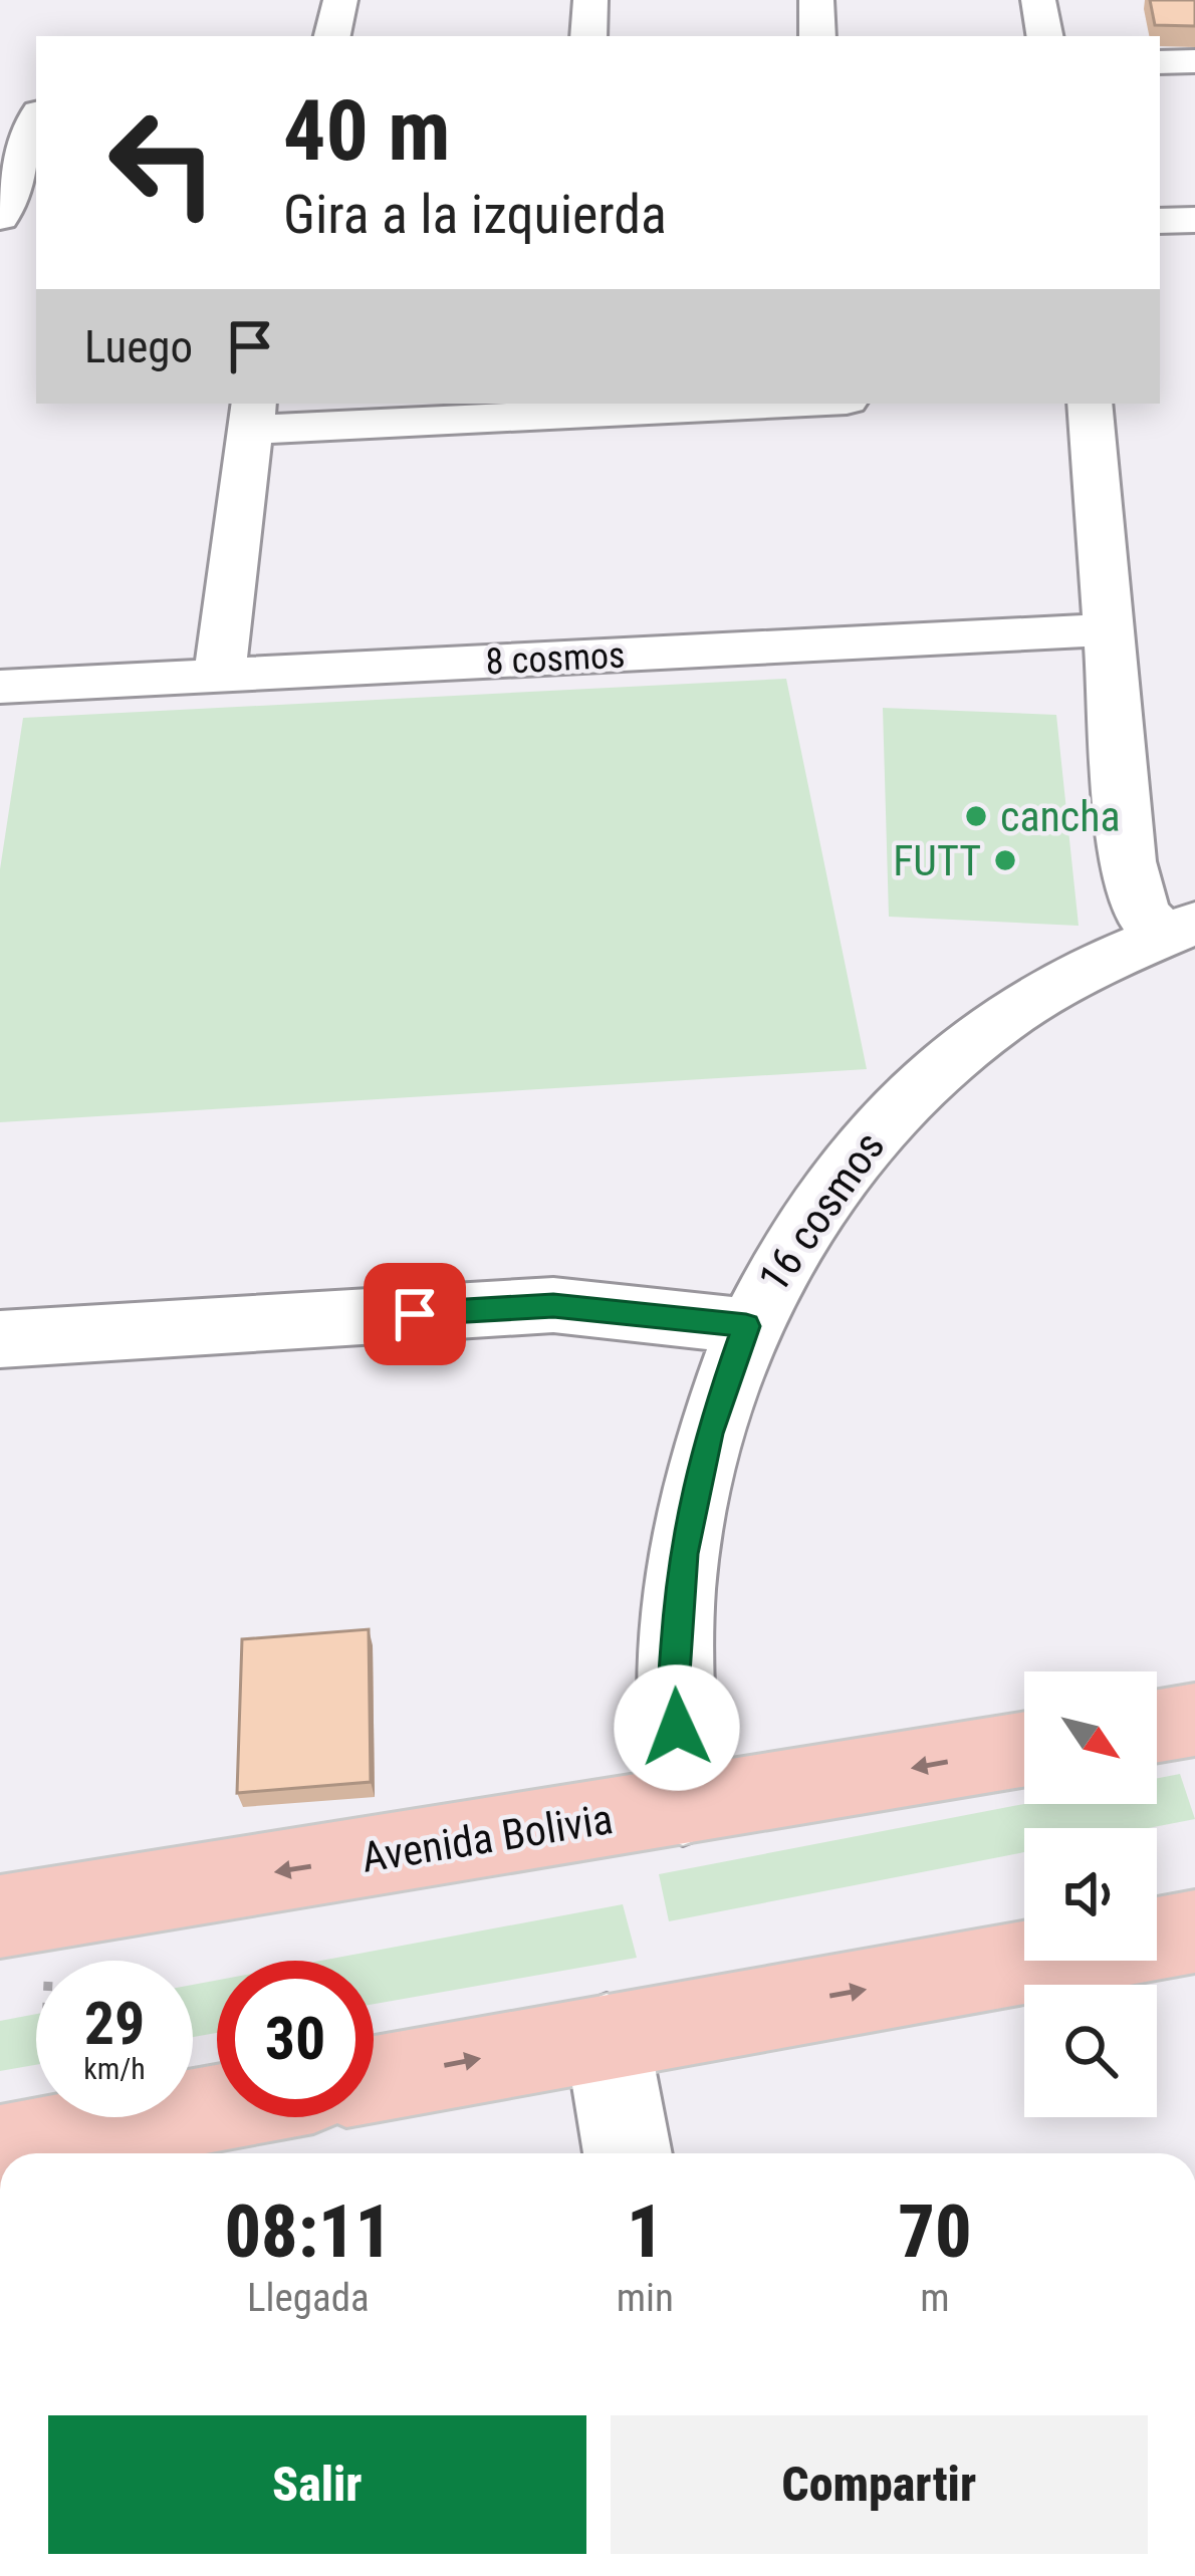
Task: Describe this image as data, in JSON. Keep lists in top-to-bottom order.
{
  "streets": {
    "main road": ["Avenida Bolivia"],
    "street": ["8 cosmos", "16 cosmos"]
  },
  "crossings": [
    ["16 cosmos", "Avenida Bolivia"]
  ],
  "places": ["cancha", "FUTT"],
  "north": "bottom right",
  "page": {
    "turn": ["40 m", "Gira a la izquierda"],
    "then": "Luego",
    "speed": "29 km/h",
    "limit": "30",
    "eta": [
      "08:11",
      "Llegada",
      "1",
      "min",
      "70",
      "m"
    ],
    "buttons": ["Salir", "Compartir"]
  }
}
